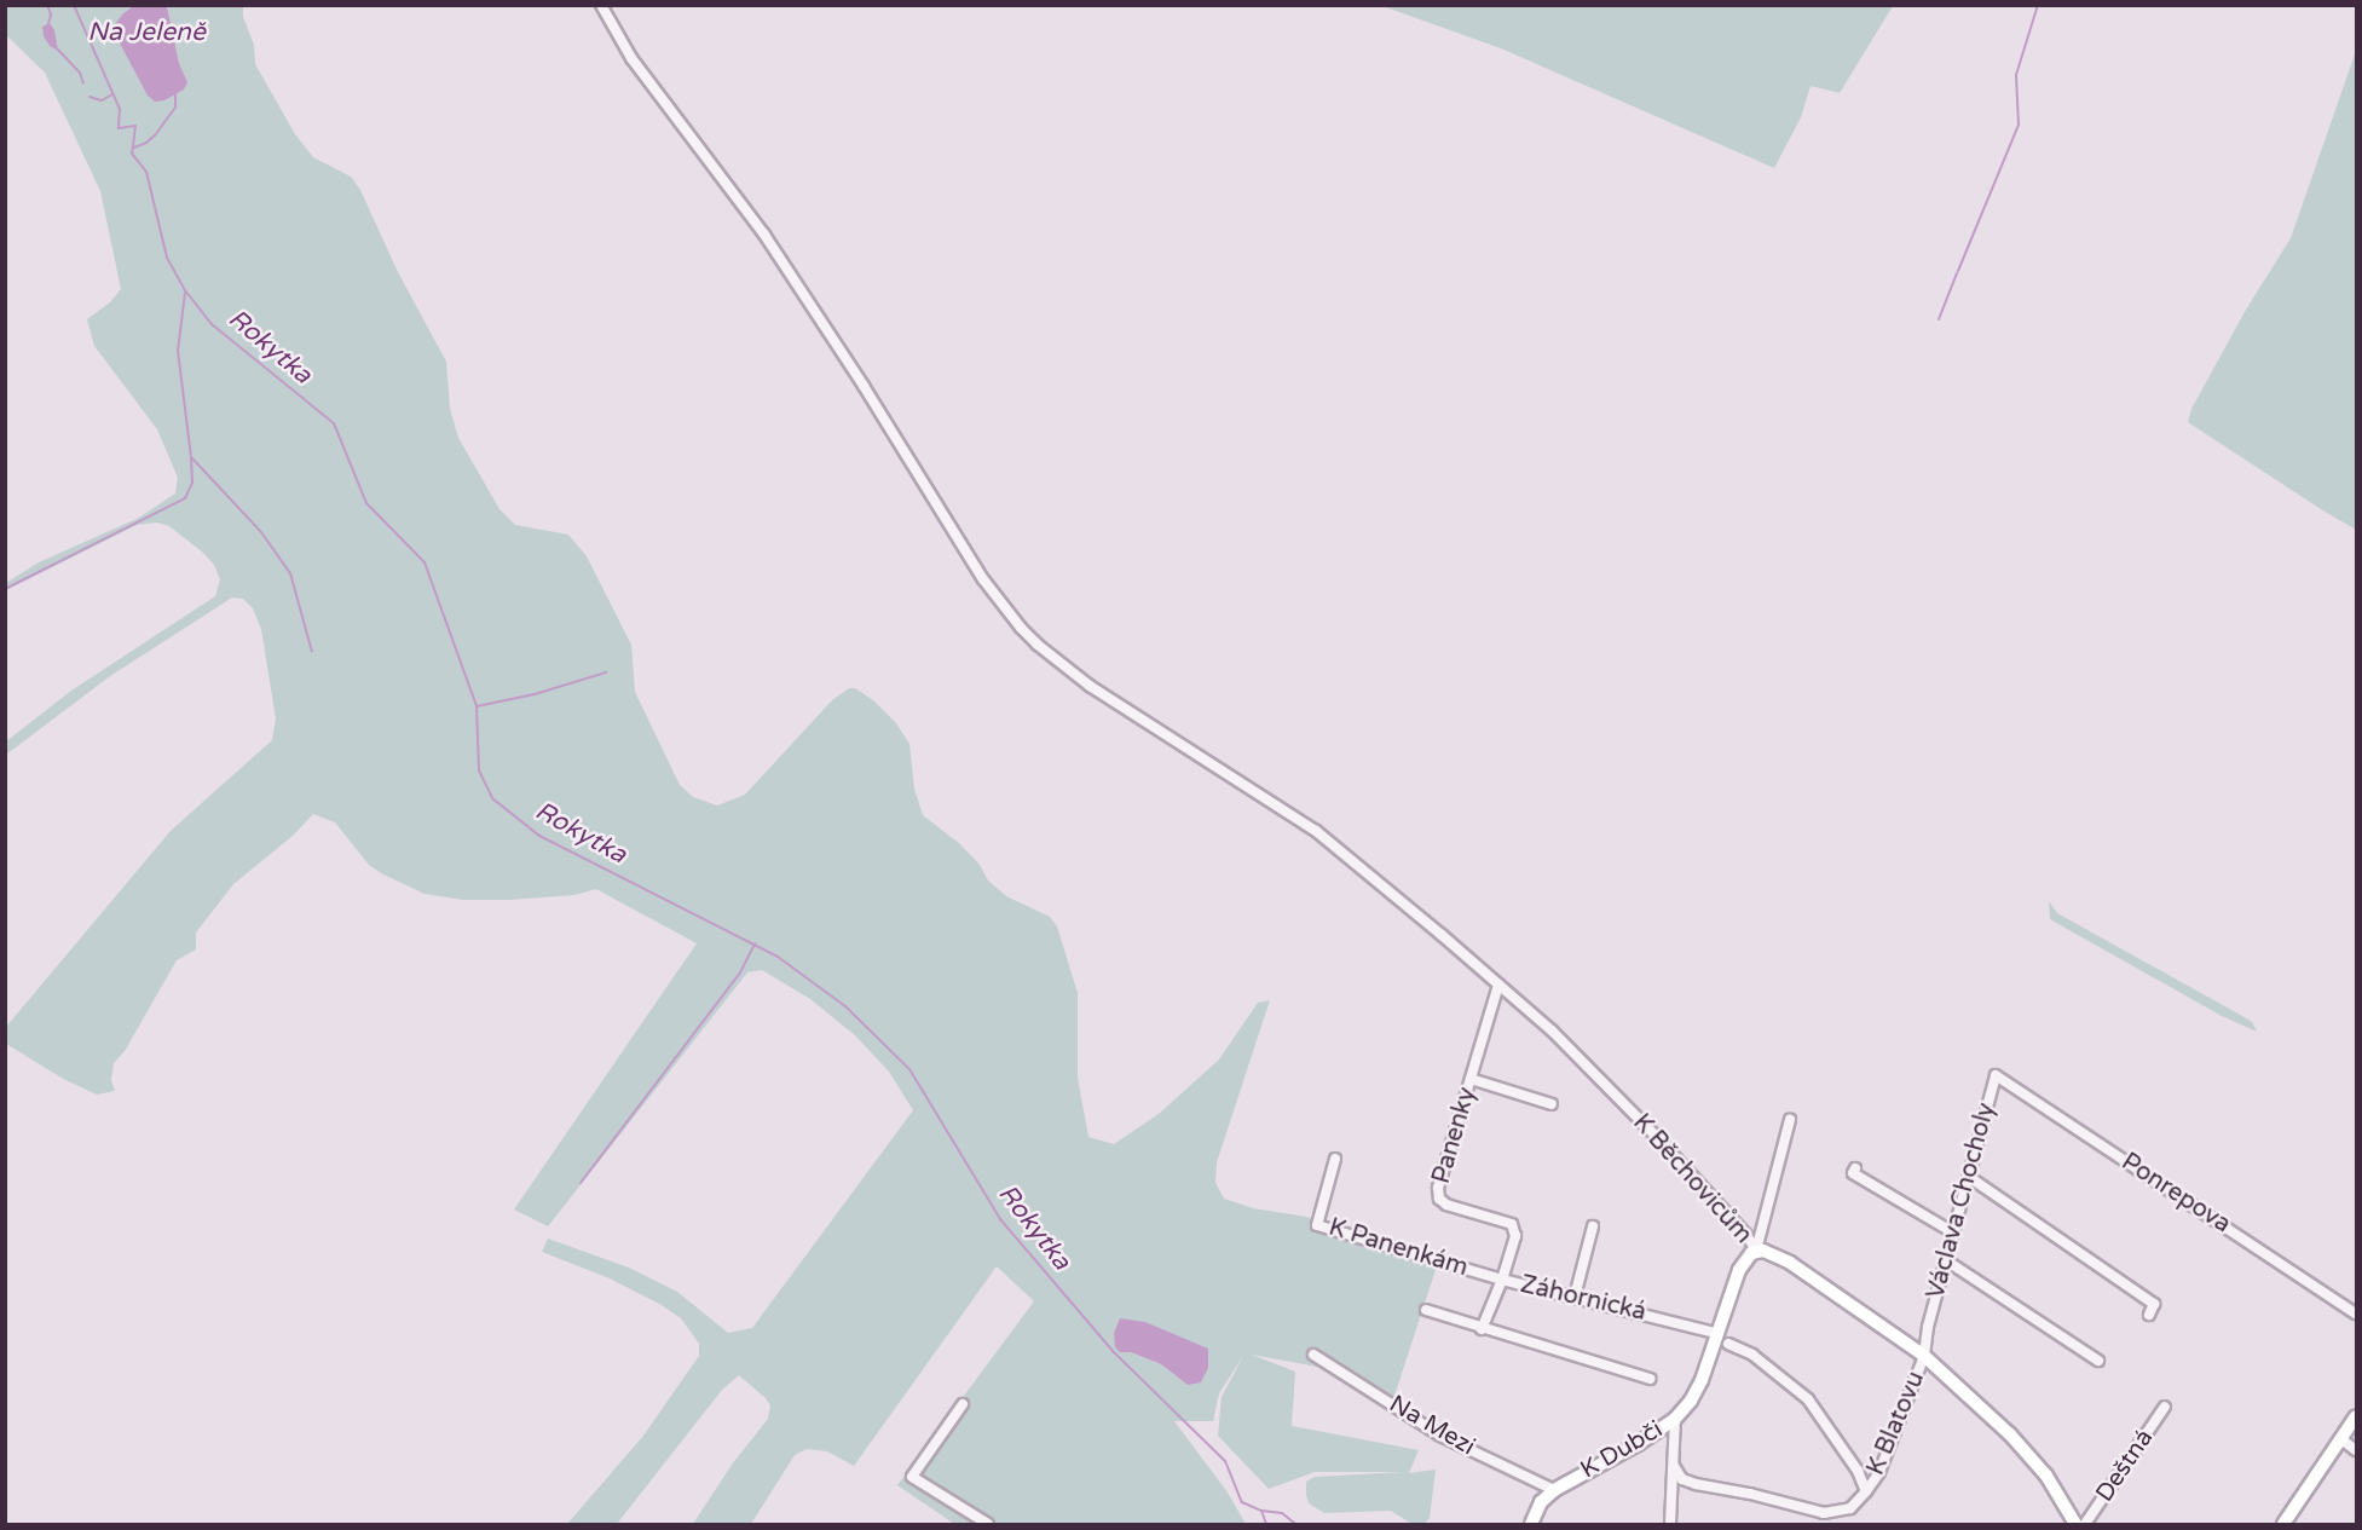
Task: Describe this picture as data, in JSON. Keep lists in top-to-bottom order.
{
  "streets": {
    "street": [
      "Panenky",
      "K Běchovicům",
      "Ponrepova",
      "Václava Chocholy",
      "K Panenkám",
      "Záhornická",
      "K Blatovu",
      "Na Mezi",
      "K Dubči",
      "Deštná"
    ]
  },
  "crossings": [
    ["Panenky", "K Běchovicům"],
    ["Panenky", "K Panenkám"],
    ["Panenky", "Záhornická"],
    ["K Běchovicům", "Václava Chocholy"],
    ["K Běchovicům", "K Blatovu"],
    ["K Běchovicům", "K Dubči"],
    ["Ponrepova", "Václava Chocholy"],
    ["Václava Chocholy", "K Blatovu"],
    ["K Panenkám", "Záhornická"],
    ["Záhornická", "K Dubči"],
    ["Na Mezi", "K Dubči"]
  ],
  "water": ["Na Jeleně", "Rokytka"]
}
